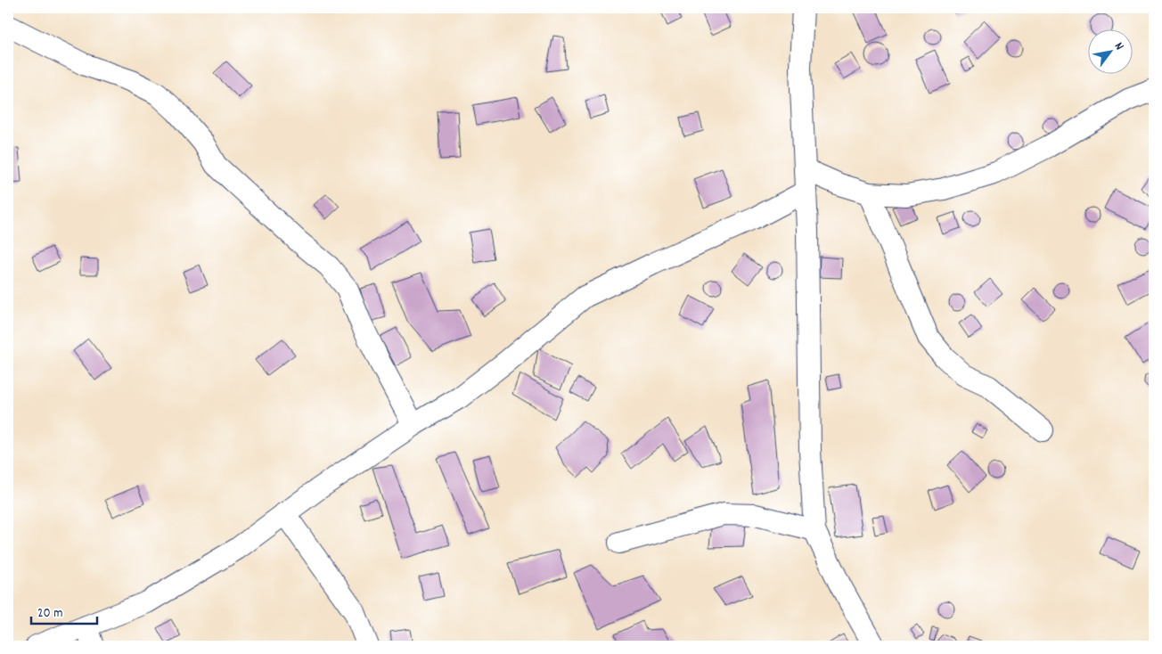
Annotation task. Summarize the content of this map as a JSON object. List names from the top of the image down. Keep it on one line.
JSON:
{"scale_bar":"20 m","north":"top right"}
